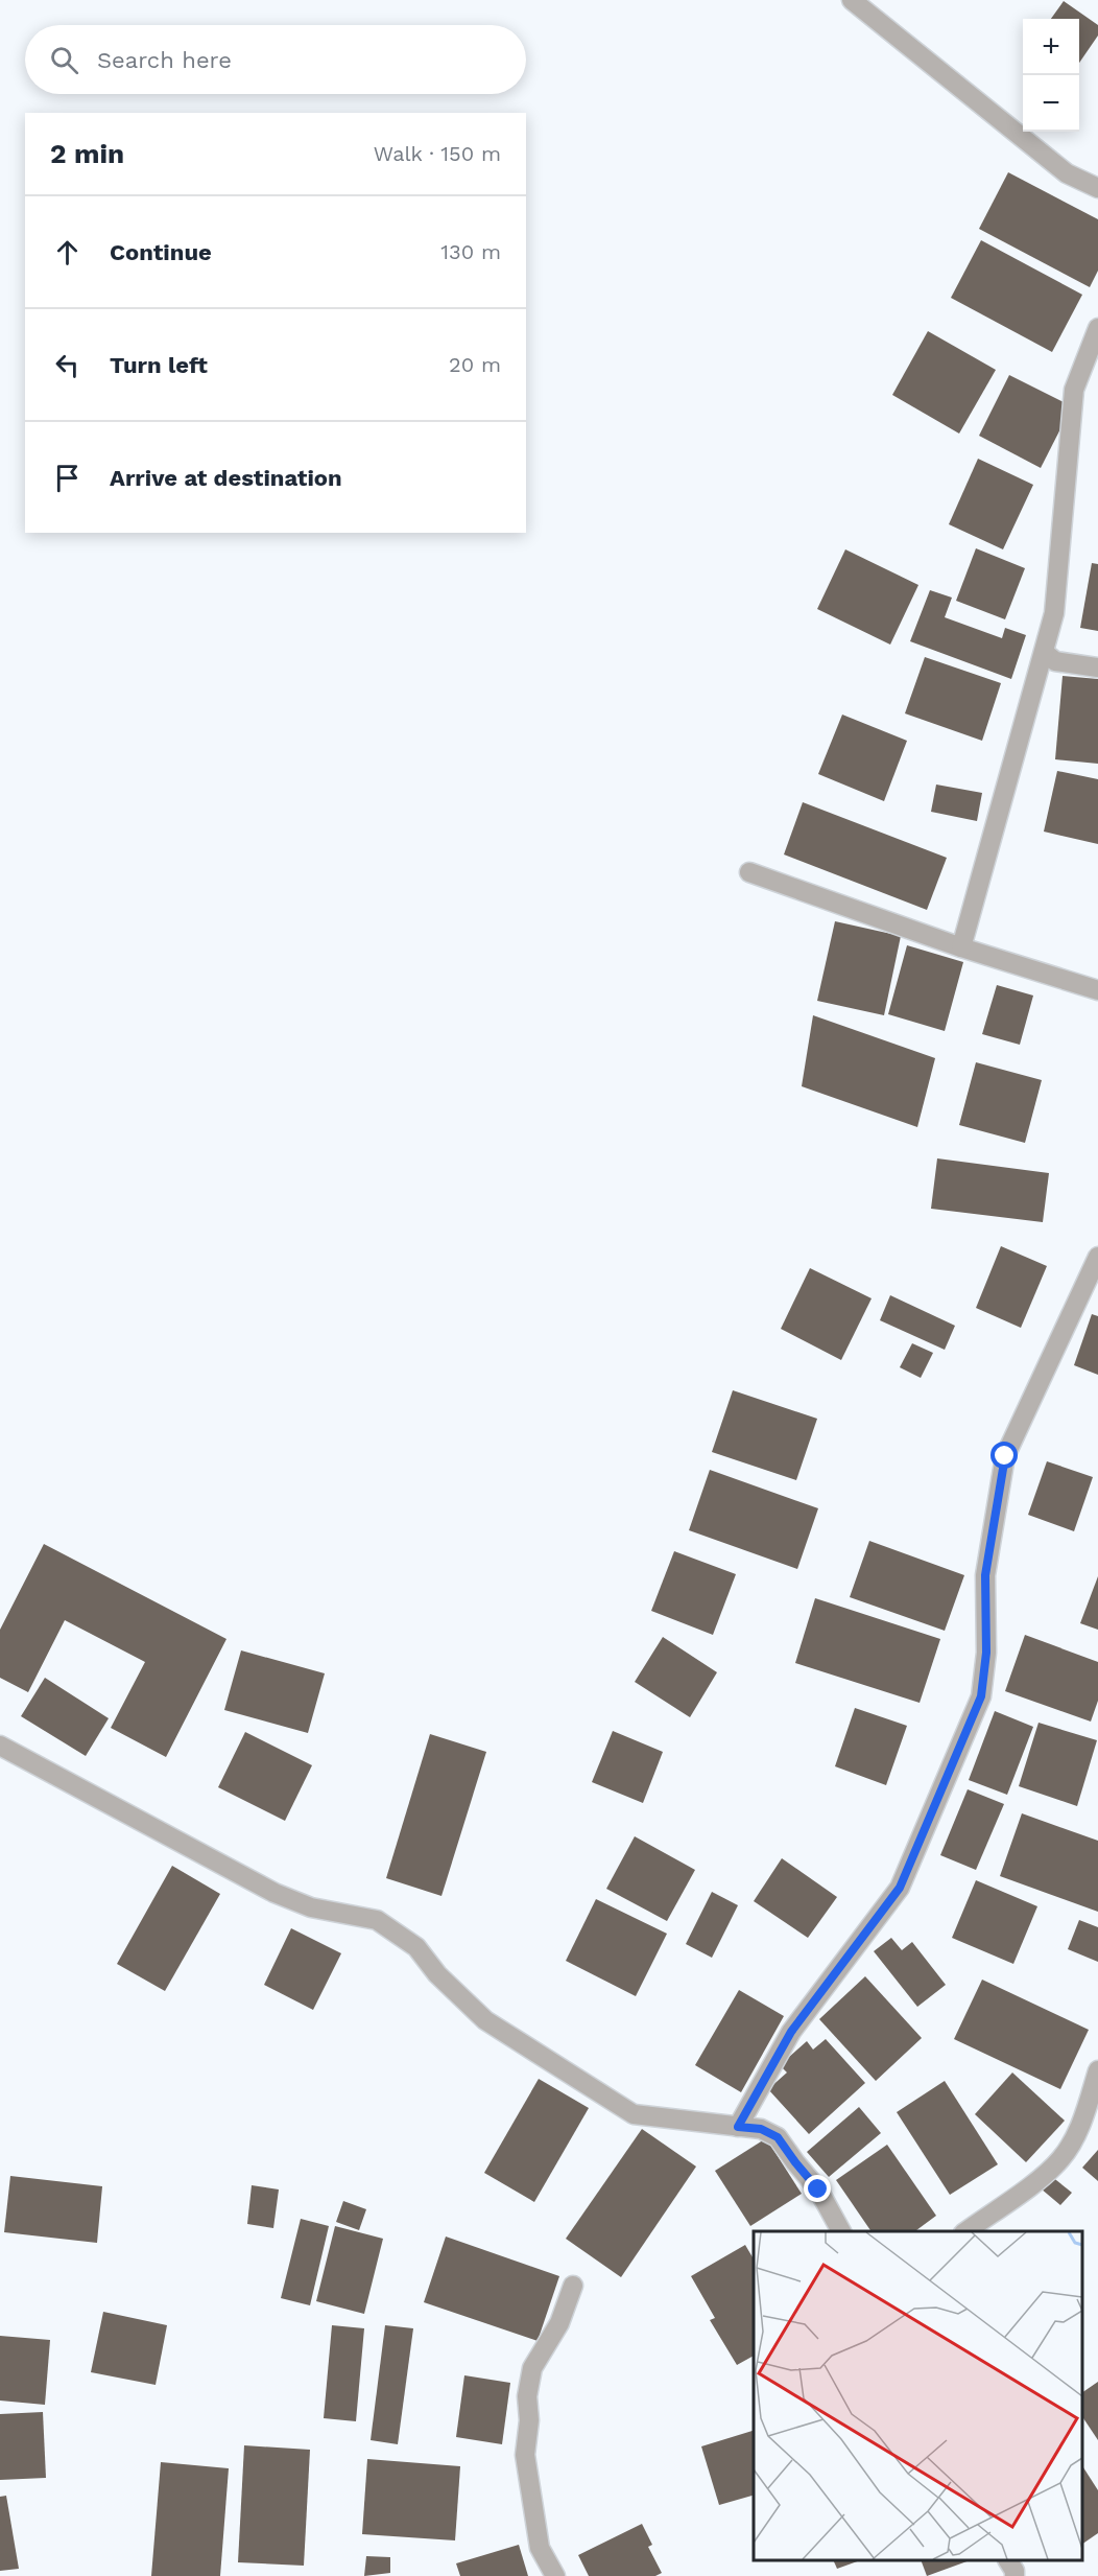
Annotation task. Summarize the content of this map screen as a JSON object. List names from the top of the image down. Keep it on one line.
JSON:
{"page":{"map_buttons":["+","−"],"search":"Search here","heading":["2 min","Walk · 150 m"],"list":[["Continue","130 m"],["Turn left","20 m"],"Arrive at destination"]}}
